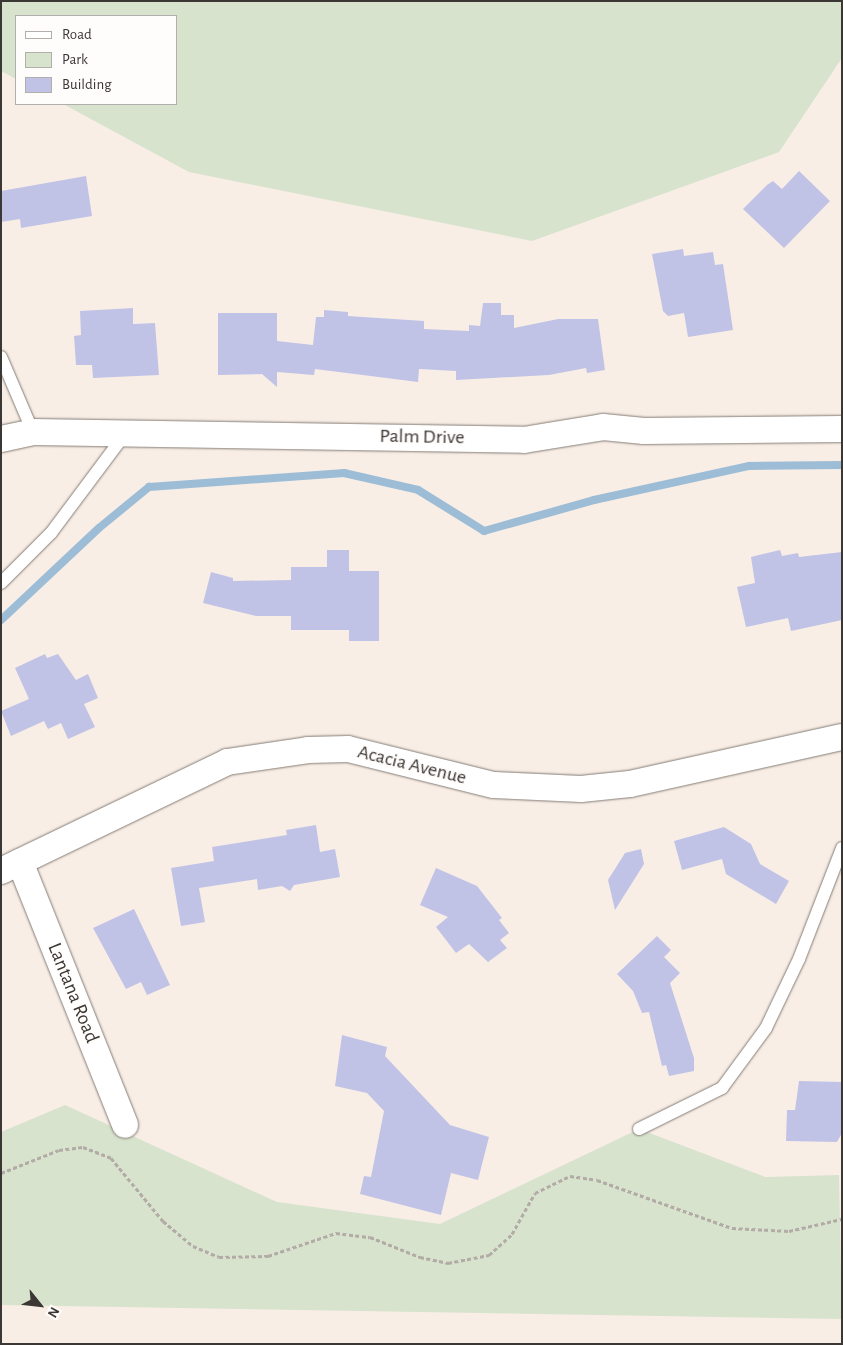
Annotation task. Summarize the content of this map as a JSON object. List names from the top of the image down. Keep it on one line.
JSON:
{"streets":{"street":["Palm Drive","Acacia Avenue","Lantana Road"]},"crossings":[["Acacia Avenue","Lantana Road"]],"legend":["Road","Park","Building"],"north":"bottom right"}
